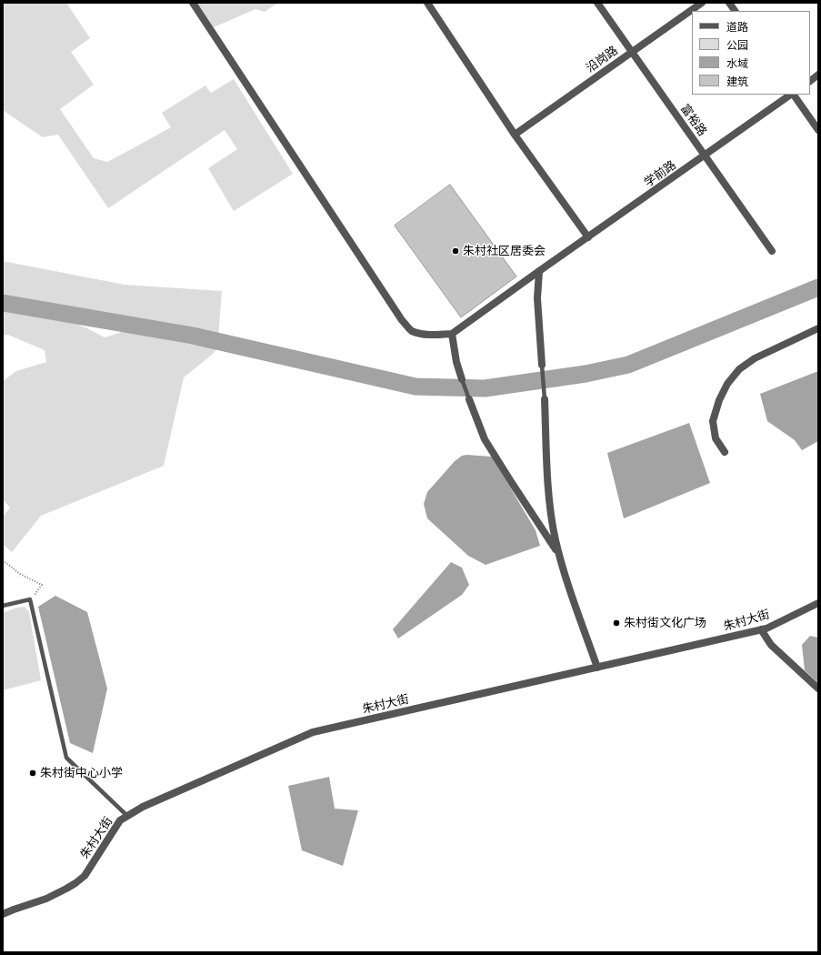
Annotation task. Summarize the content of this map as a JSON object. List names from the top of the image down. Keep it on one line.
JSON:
{"streets":{"street":["沿岗路","富裕路","学前路","朱村大街"]},"crossings":[["沿岗路","富裕路"],["富裕路","学前路"]],"places":["朱村社区居委会","朱村街文化广场","朱村街中心小学"],"legend":["道路","公园","水域","建筑"]}
